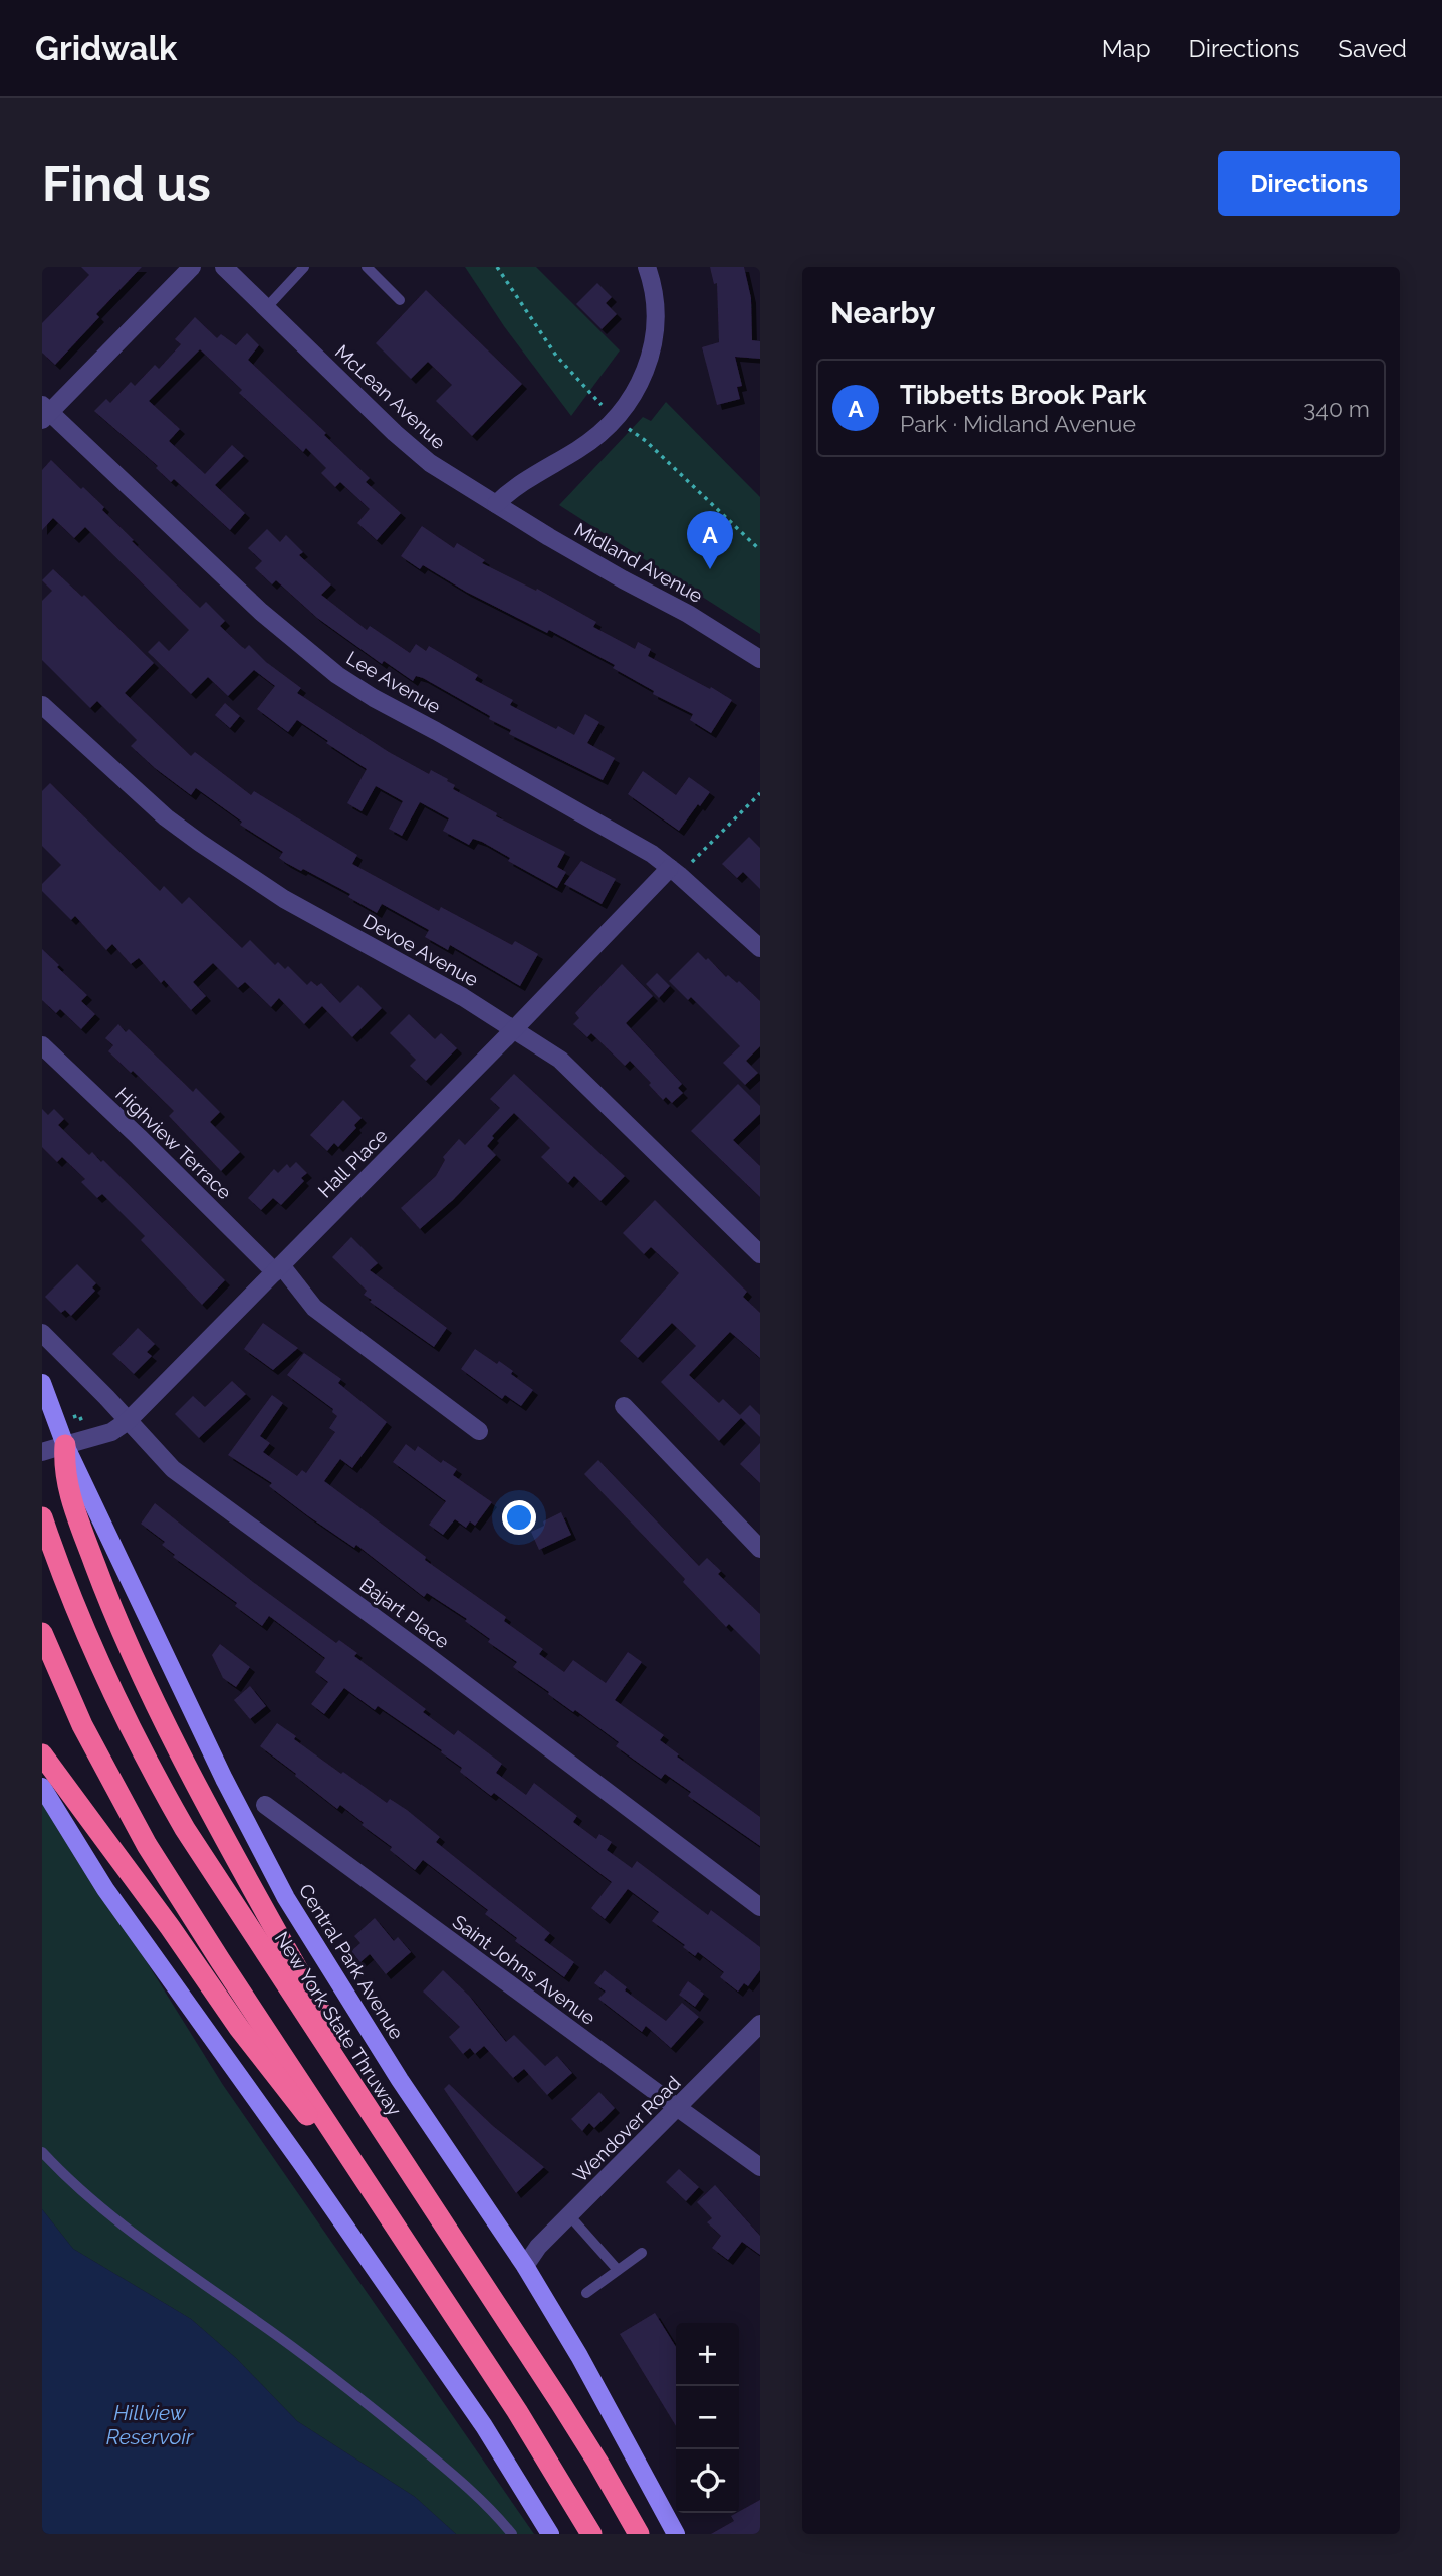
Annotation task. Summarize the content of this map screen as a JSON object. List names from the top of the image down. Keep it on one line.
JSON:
{"streets":{"highway":["New York State Thruway"],"main road":["Central Park Avenue"],"street":["McLean Avenue","Midland Avenue","Lee Avenue","Devoe Avenue","Highview Terrace","Hall Place","Bajart Place","Saint Johns Avenue","Wendover Road"]},"crossings":[["McLean Avenue","Midland Avenue"],["Lee Avenue","Hall Place"],["Devoe Avenue","Hall Place"],["Highview Terrace","Hall Place"],["Hall Place","Bajart Place"],["Hall Place","Central Park Avenue"],["Central Park Avenue","Wendover Road"],["Saint Johns Avenue","Wendover Road"]],"water":["Hillview Reservoir"],"page":{"header":"Gridwalk","nav":["Map","Directions","Saved"],"buttons":"Directions","title":"Find us","heading":"Nearby","list":[{"mark":"A","name":"Tibbetts Brook Park","note":"Park · Midland Avenue","value":"340 m"}],"pins":"A","map_buttons":["+","−"]}}
